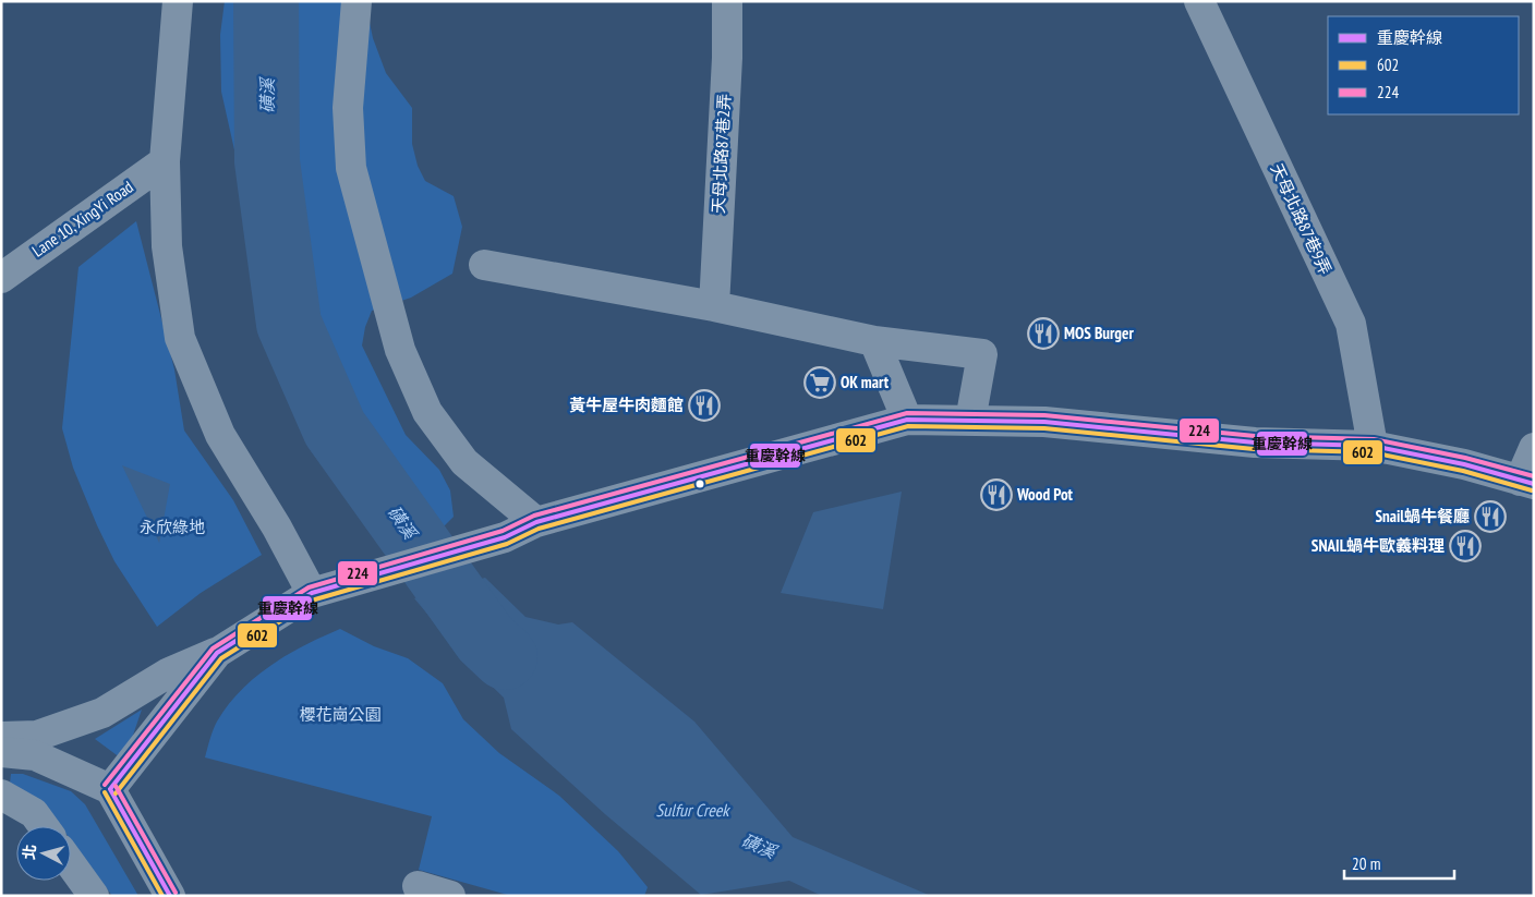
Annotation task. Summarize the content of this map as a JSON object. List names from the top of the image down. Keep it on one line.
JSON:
{"streets":{"street":["天母北路87巷2弄","Lane 10, XingYi Road","天母北路87巷9弄"]},"water":["磺溪","Sulfur Creek"],"parks":["永欣綠地","櫻花崗公園"],"places":{"restaurant":["MOS Burger","黃牛屋牛肉麵館","Wood Pot","Snail蝸牛餐廳","SNAIL蝸牛歐義料理"],"supermarket":["OK mart"]},"lines":["transit line 224","transit line 重慶幹線","transit line 602"],"legend":["重慶幹線","602","224"],"scale_bar":"20 m","north":"left"}
